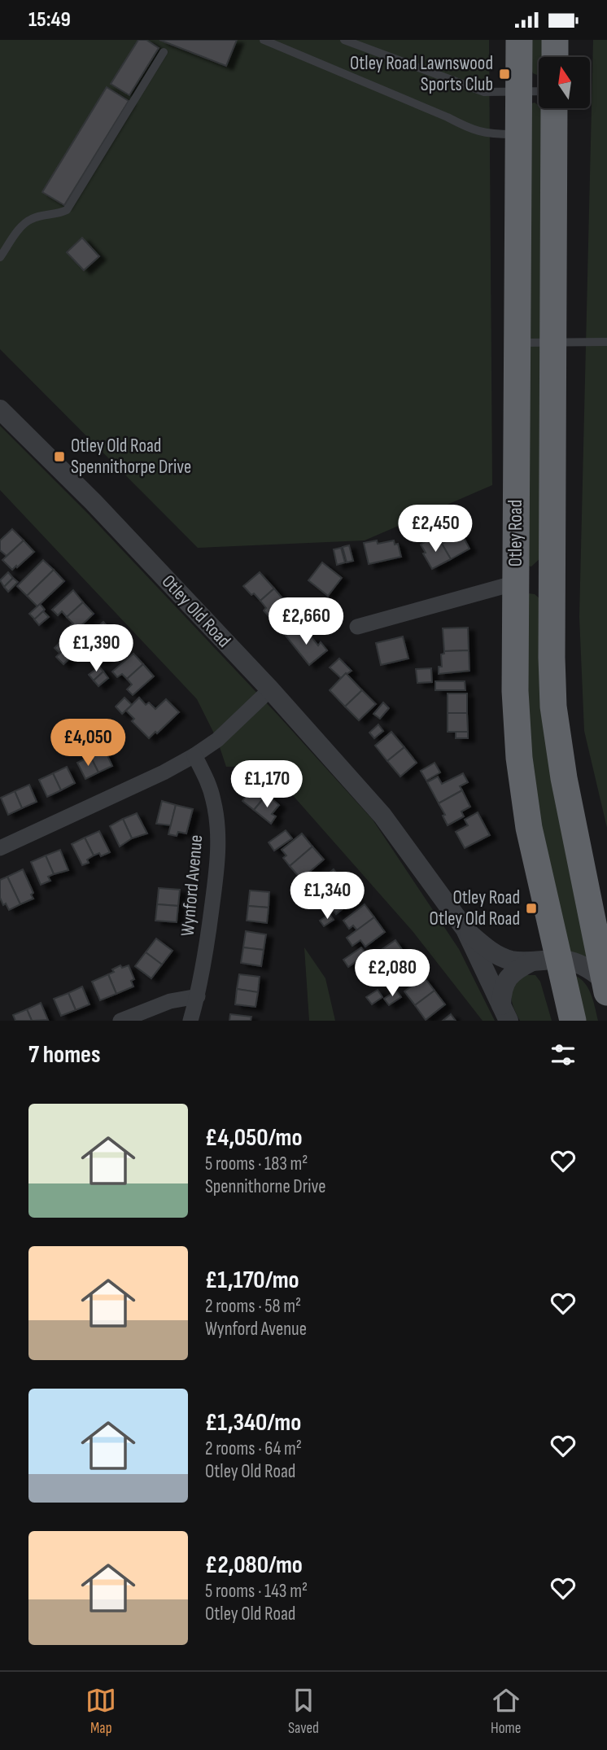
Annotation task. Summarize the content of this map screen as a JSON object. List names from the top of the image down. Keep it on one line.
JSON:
{"streets":{"highway":["Otley Road"],"street":["Otley Old Road","Wynford Avenue"]},"crossings":[["Otley Road","Otley Old Road"]],"places":{"transit":["Otley Road Lawnswood Sports Club","Otley Old Road Spennithorpe Drive","Otley Road Otley Old Road"]},"north":"top","page":{"status":"15:49","price":["£2,450","£2,660","£1,390","£4,050","£1,170","£1,340","£2,080"],"heading":"7 homes","list":[{"name":"£4,050/mo","note":"5 rooms · 183 m² · Spennithorne Drive"},{"name":"£1,170/mo","note":"2 rooms · 58 m² · Wynford Avenue"},{"name":"£1,340/mo","note":"2 rooms · 64 m² · Otley Old Road"},{"name":"£2,080/mo","note":"5 rooms · 143 m² · Otley Old Road"}],"tabs":["Map","Saved","Home"]}}
